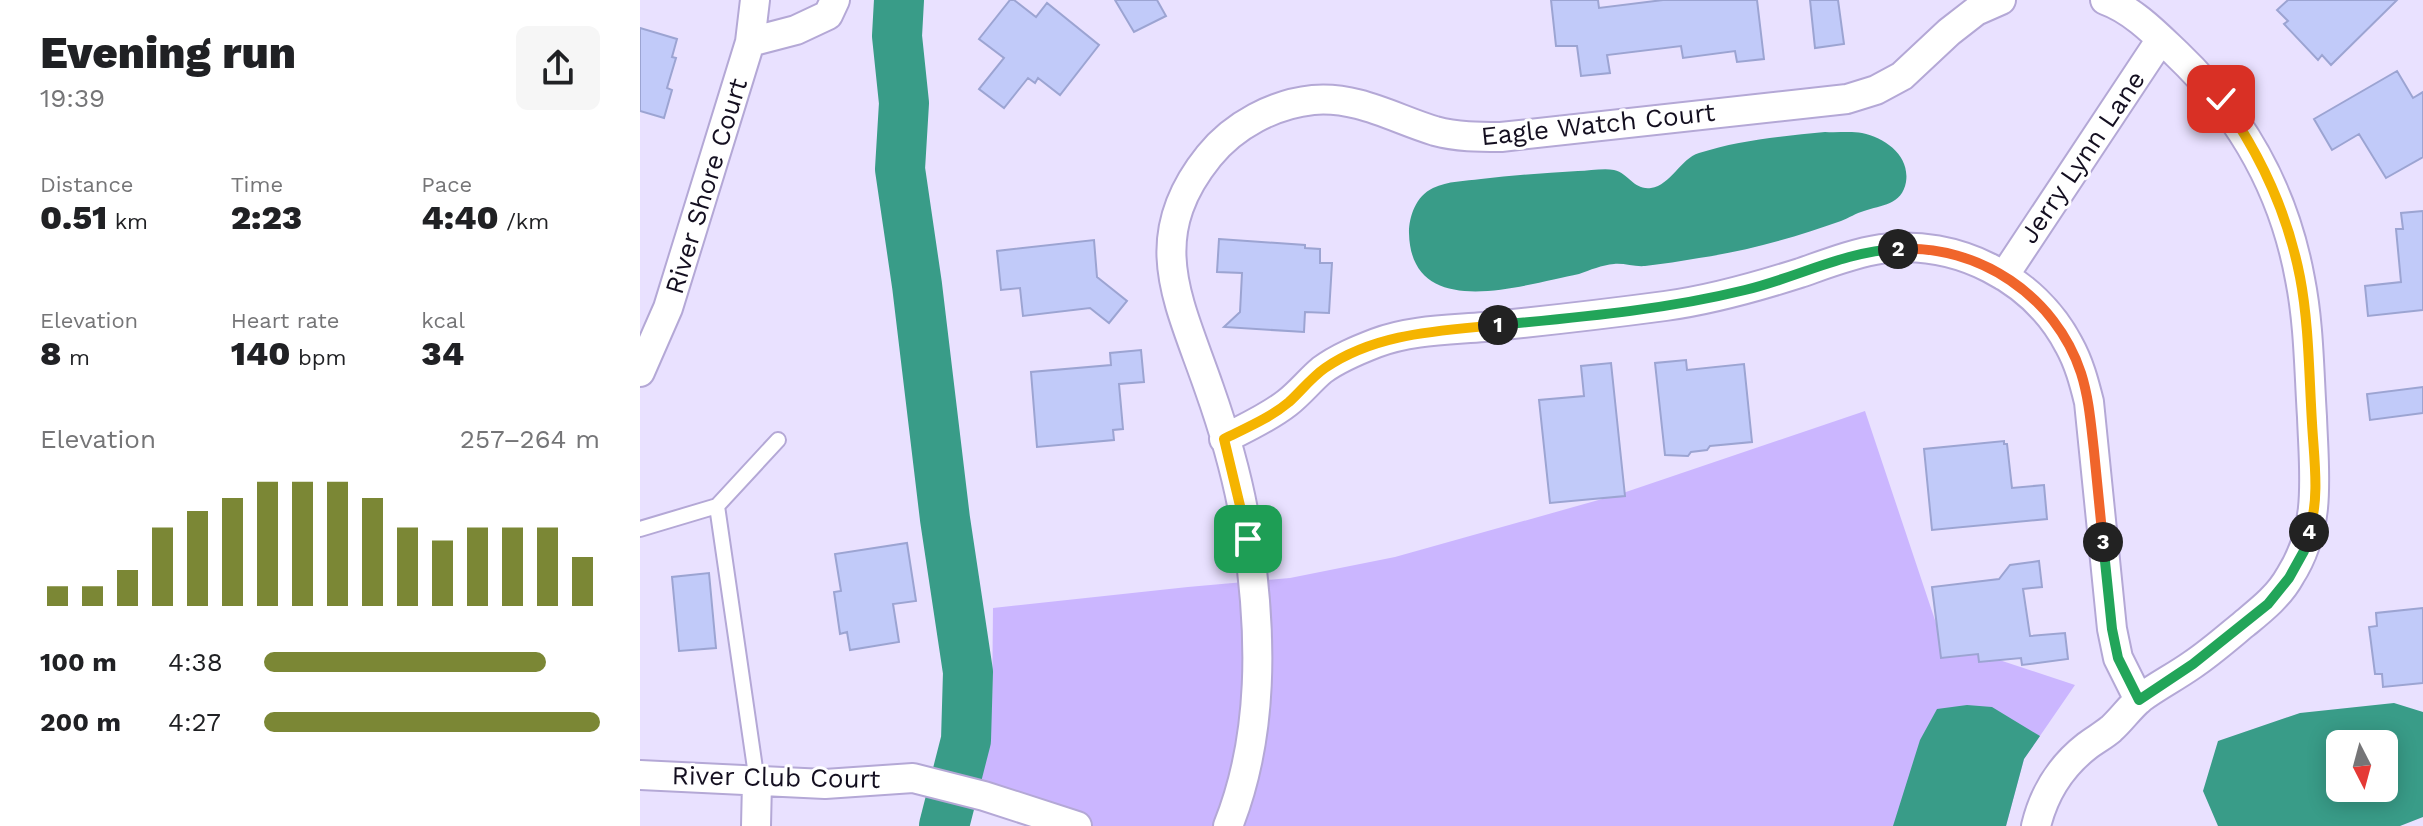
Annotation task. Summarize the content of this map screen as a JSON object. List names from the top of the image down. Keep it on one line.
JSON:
{"streets":{"street":["Eagle Watch Court","Jerry Lynn Lane","River Shore Court","River Club Court"]},"north":"bottom","page":{"heading":["Evening run","19:39"],"stats":[["Distance","0.51 km"],["Time","2:23"],["Pace","4:40 /km"],["Elevation","8 m"],["Heart rate","140 bpm"],["kcal","34"]],"pins":["2","1","4","3"],"chart":["Elevation","257–264 m"],"list":[{"name":"100 m","note":"4:38"},{"name":"200 m","note":"4:27"}]}}
